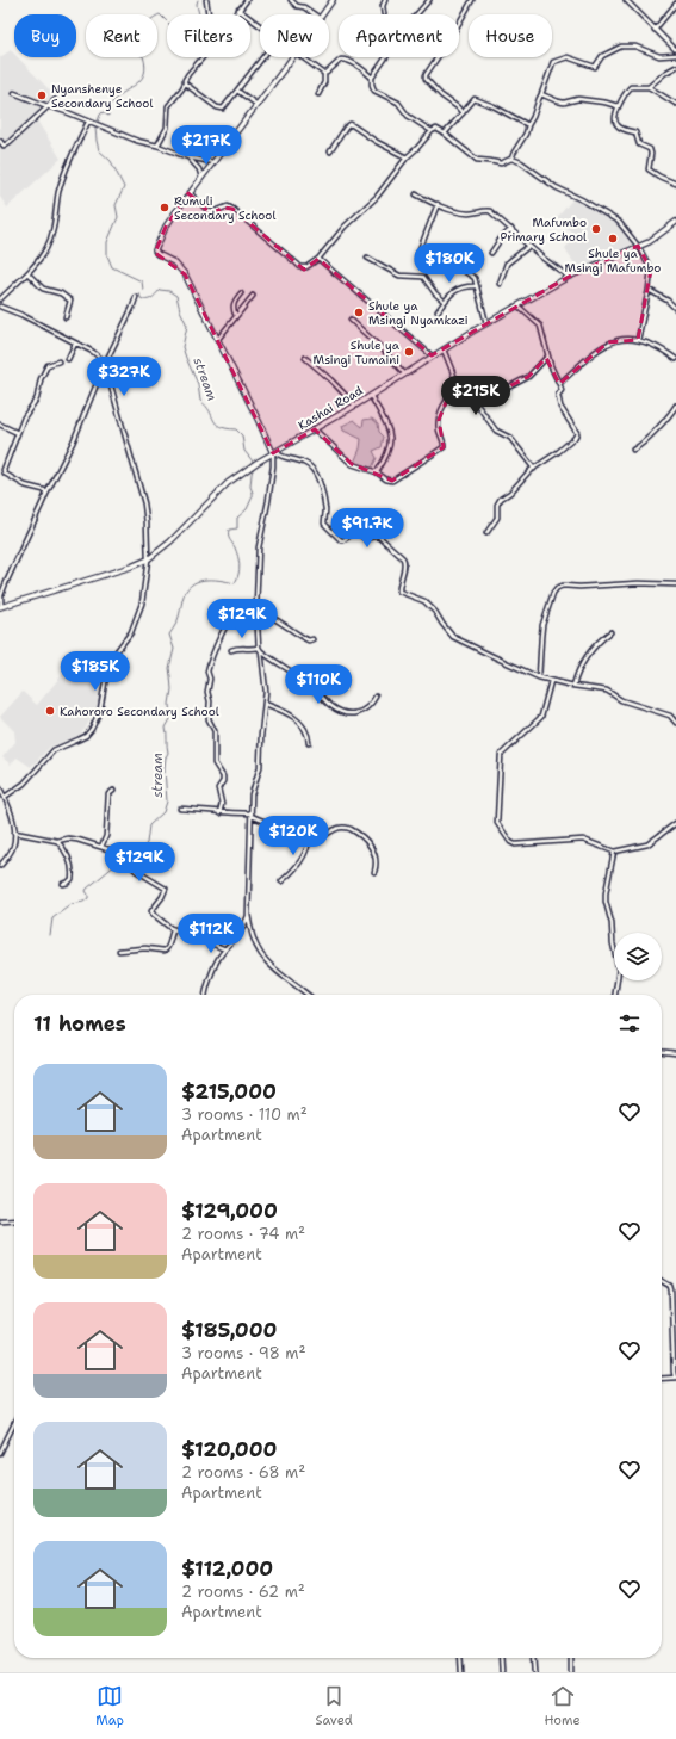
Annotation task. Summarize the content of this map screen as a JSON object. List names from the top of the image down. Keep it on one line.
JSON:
{"streets":{"street":["Kashai Road"]},"water":["stream"],"places":["Nyanshenye Secondary School","Rumuli Secondary School","Mafumbo Primary School","Shule ya Msingi Mafumbo","Shule ya Msingi Nyamkazi","Shule ya Msingi Tumaini","Kahororo Secondary School"],"page":{"chip":["Buy","Rent","Filters","New","Apartment","House"],"price":["$217K","$180K","$327K","$215K","$91.7K","$129K","$185K","$110K","$120K","$129K","$112K"],"heading":"11 homes","list":[{"name":"$215,000","note":"3 rooms · 110 m² · Apartment"},{"name":"$129,000","note":"2 rooms · 74 m² · Apartment"},{"name":"$185,000","note":"3 rooms · 98 m² · Apartment"},{"name":"$120,000","note":"2 rooms · 68 m² · Apartment"},{"name":"$112,000","note":"2 rooms · 62 m² · Apartment"}],"tabs":["Map","Saved","Home"]}}
